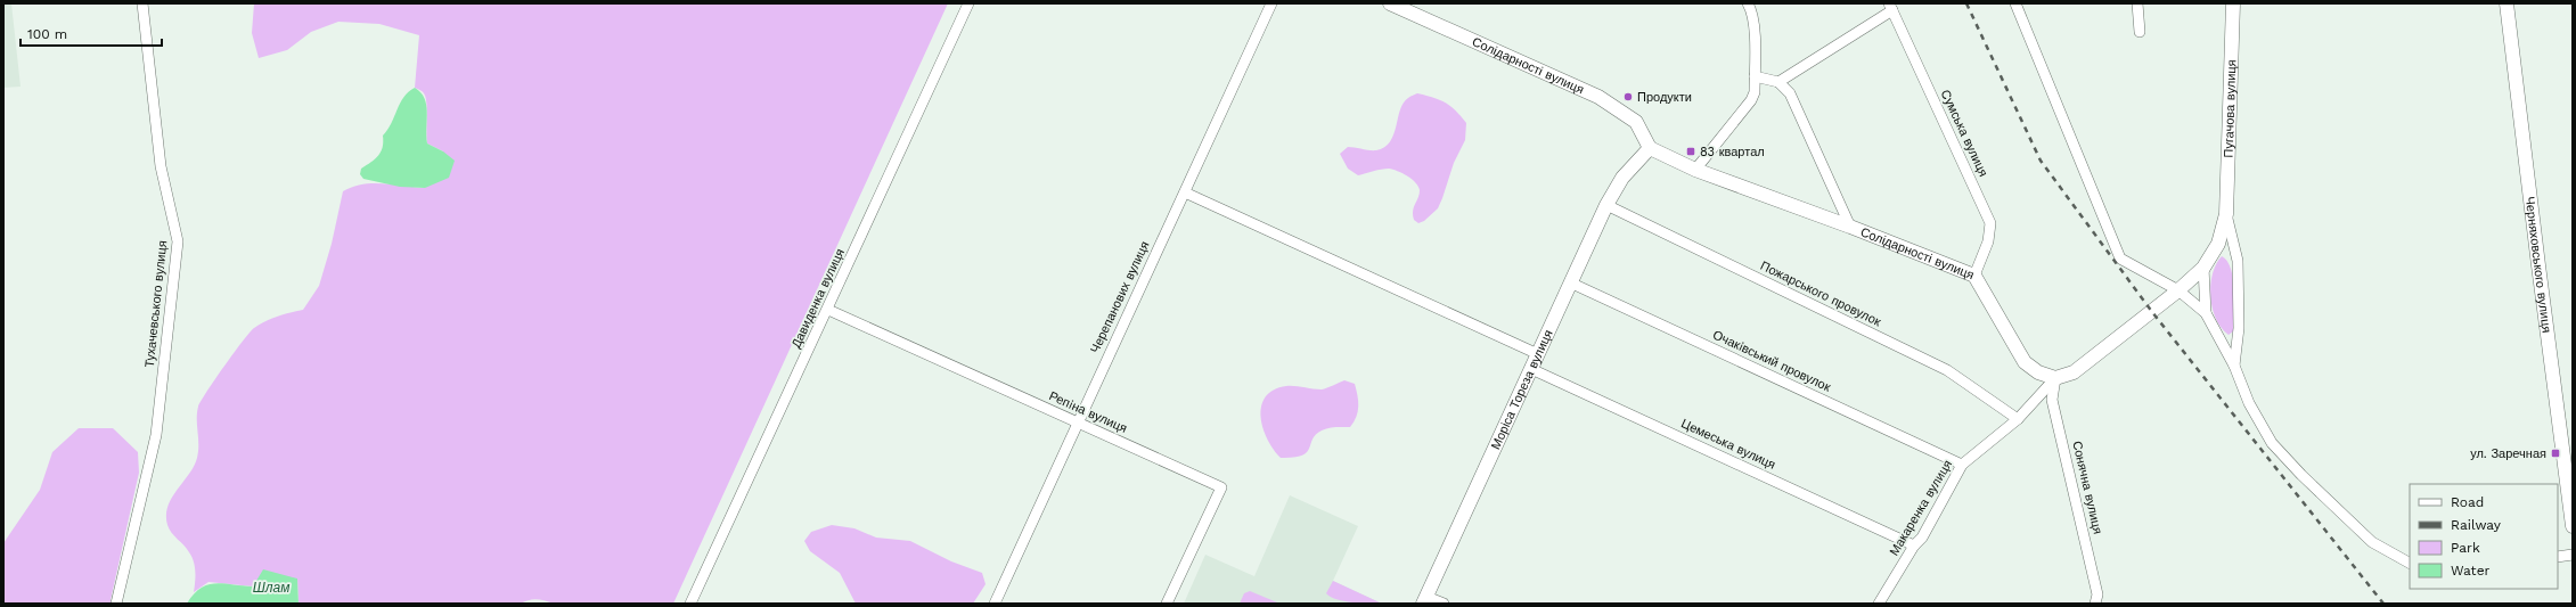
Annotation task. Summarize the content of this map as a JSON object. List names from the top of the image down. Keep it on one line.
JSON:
{"streets":{"street":["Солідарності вулиця","Пугачова вулиця","Сумська вулиця","Черняховського вулиця","Пожарського провулок","Черепанових вулиця","Давиденка вулиця","Тухачевського вулиця","Очакiвський провулок","Моріса Тореза вулиця","Репiна вулиця","Цемеська вулиця","Сонячна вулиця","Макаренка вулиця"]},"crossings":[["Солідарності вулиця","Пугачова вулиця"],["Солідарності вулиця","Сумська вулиця"],["Солідарності вулиця","Моріса Тореза вулиця"],["Солідарності вулиця","Сонячна вулиця"],["Солідарності вулиця","Макаренка вулиця"],["Пугачова вулиця","Сонячна вулиця"],["Пугачова вулиця","Макаренка вулиця"],["Пожарського провулок","Моріса Тореза вулиця"],["Пожарського провулок","Макаренка вулиця"],["Черепанових вулиця","Репiна вулиця"],["Давиденка вулиця","Репiна вулиця"],["Очакiвський провулок","Моріса Тореза вулиця"],["Очакiвський провулок","Макаренка вулиця"],["Моріса Тореза вулиця","Цемеська вулиця"],["Цемеська вулиця","Макаренка вулиця"],["Сонячна вулиця","Макаренка вулиця"]],"water":["Шлам"],"places":{"other":["Продукти"],"transit":["83 квартал","ул. Заречная"]},"legend":["Road","Railway","Park","Water"],"scale_bar":"100 m"}
